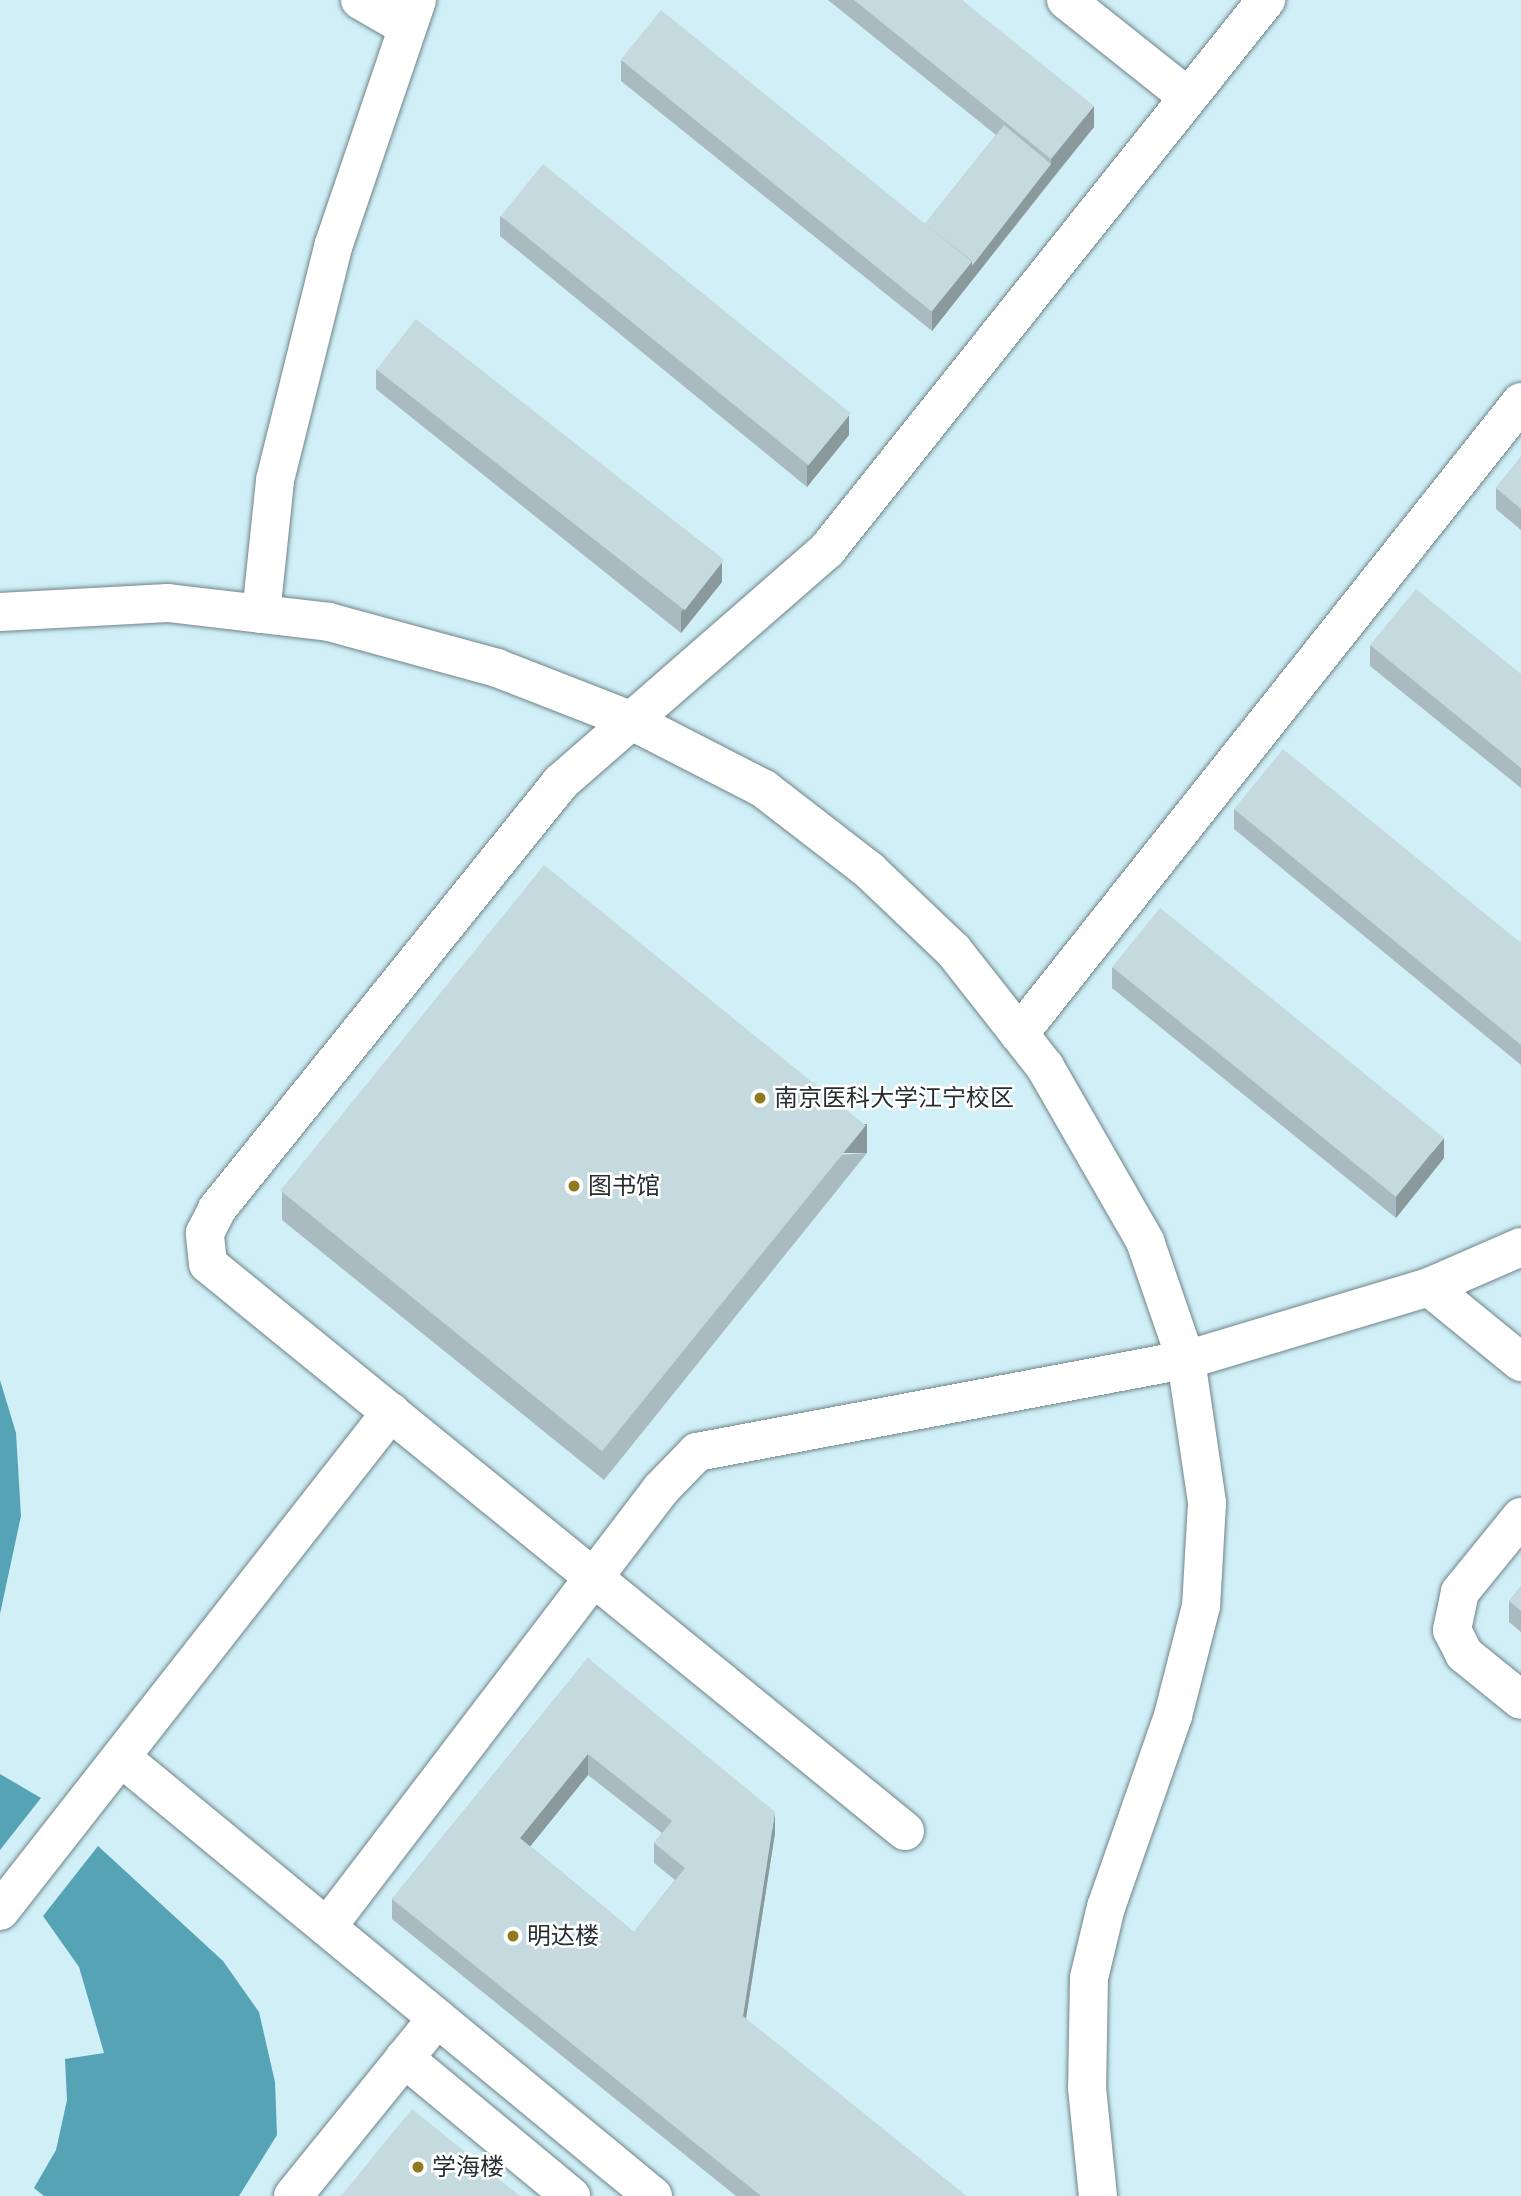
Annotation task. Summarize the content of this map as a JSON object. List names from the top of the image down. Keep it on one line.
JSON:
{"places":["南京医科大学江宁校区","图书馆","明达楼","学海楼"]}
